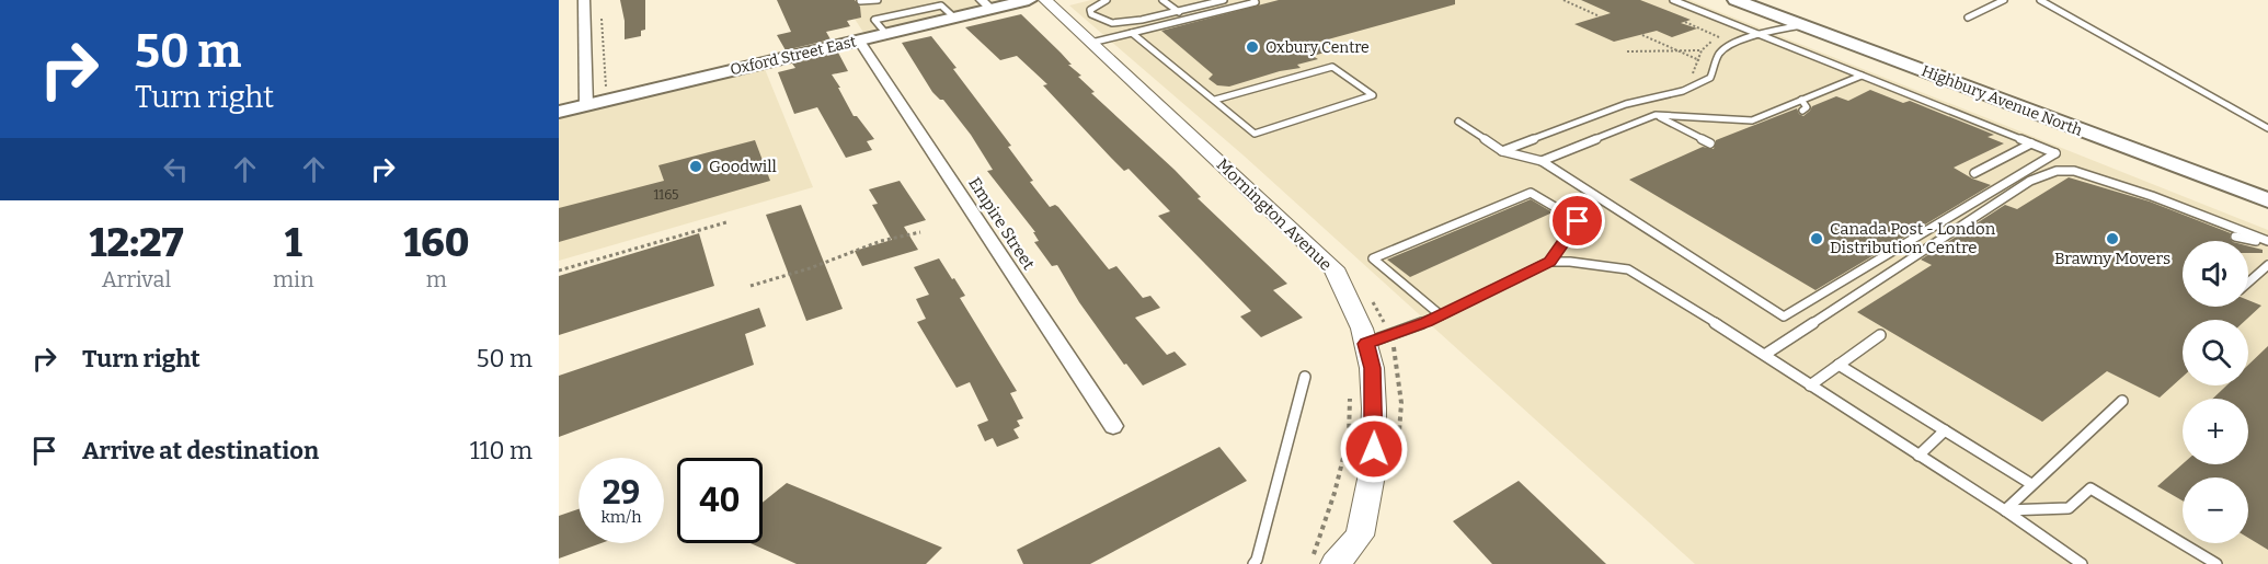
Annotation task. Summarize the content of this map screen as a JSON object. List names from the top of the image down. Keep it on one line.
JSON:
{"streets":{"main road":["Oxford Street East","Highbury Avenue North"],"street":["Mornington Avenue","Empire Street"]},"crossings":[["Oxford Street East","Empire Street"]],"places":["Oxbury Centre","Goodwill","Canada Post - London Distribution Centre","Brawny Movers"],"house_numbers":["1165"],"page":{"turn":["50 m","Turn right"],"eta":["12:27","Arrival","1","min","160","m"],"map_buttons":["+","−"],"list":[{"name":"Turn right","value":"50 m"},{"name":"Arrive at destination","value":"110 m"}],"speed":"29 km/h","limit":"40"}}
